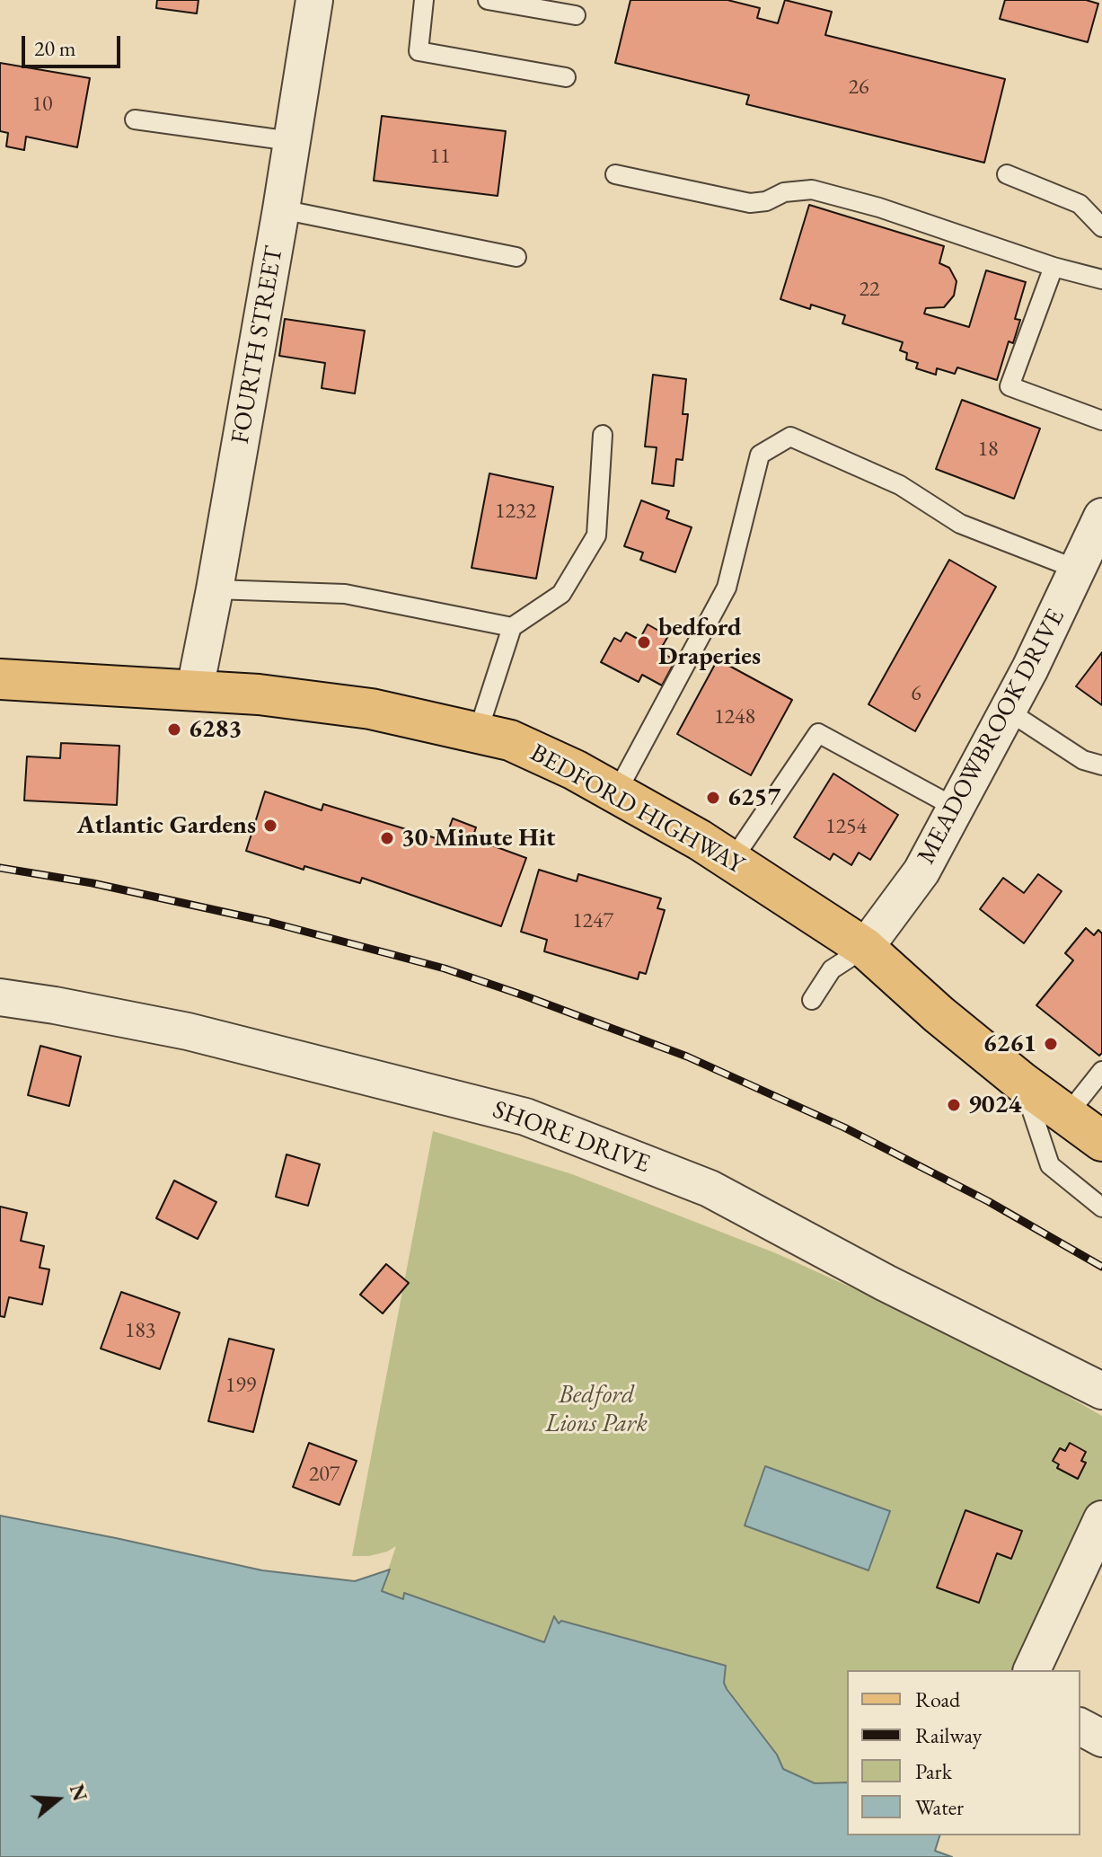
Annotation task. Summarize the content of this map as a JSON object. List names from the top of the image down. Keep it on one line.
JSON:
{"streets":{"main road":["BEDFORD HIGHWAY"],"street":["FOURTH STREET","MEADOWBROOK DRIVE","SHORE DRIVE"]},"crossings":[["FOURTH STREET","BEDFORD HIGHWAY"],["MEADOWBROOK DRIVE","BEDFORD HIGHWAY"]],"parks":["Bedford Lions Park"],"places":["bedford Draperies","6283","6257","Atlantic Gardens","30 Minute Hit","6261","9024"],"house_numbers":["26","10","11","22","18","1232","6","1248","1254","1247","183","199","207"],"legend":["Road","Railway","Park","Water"],"scale_bar":"20 m","north":"right"}
